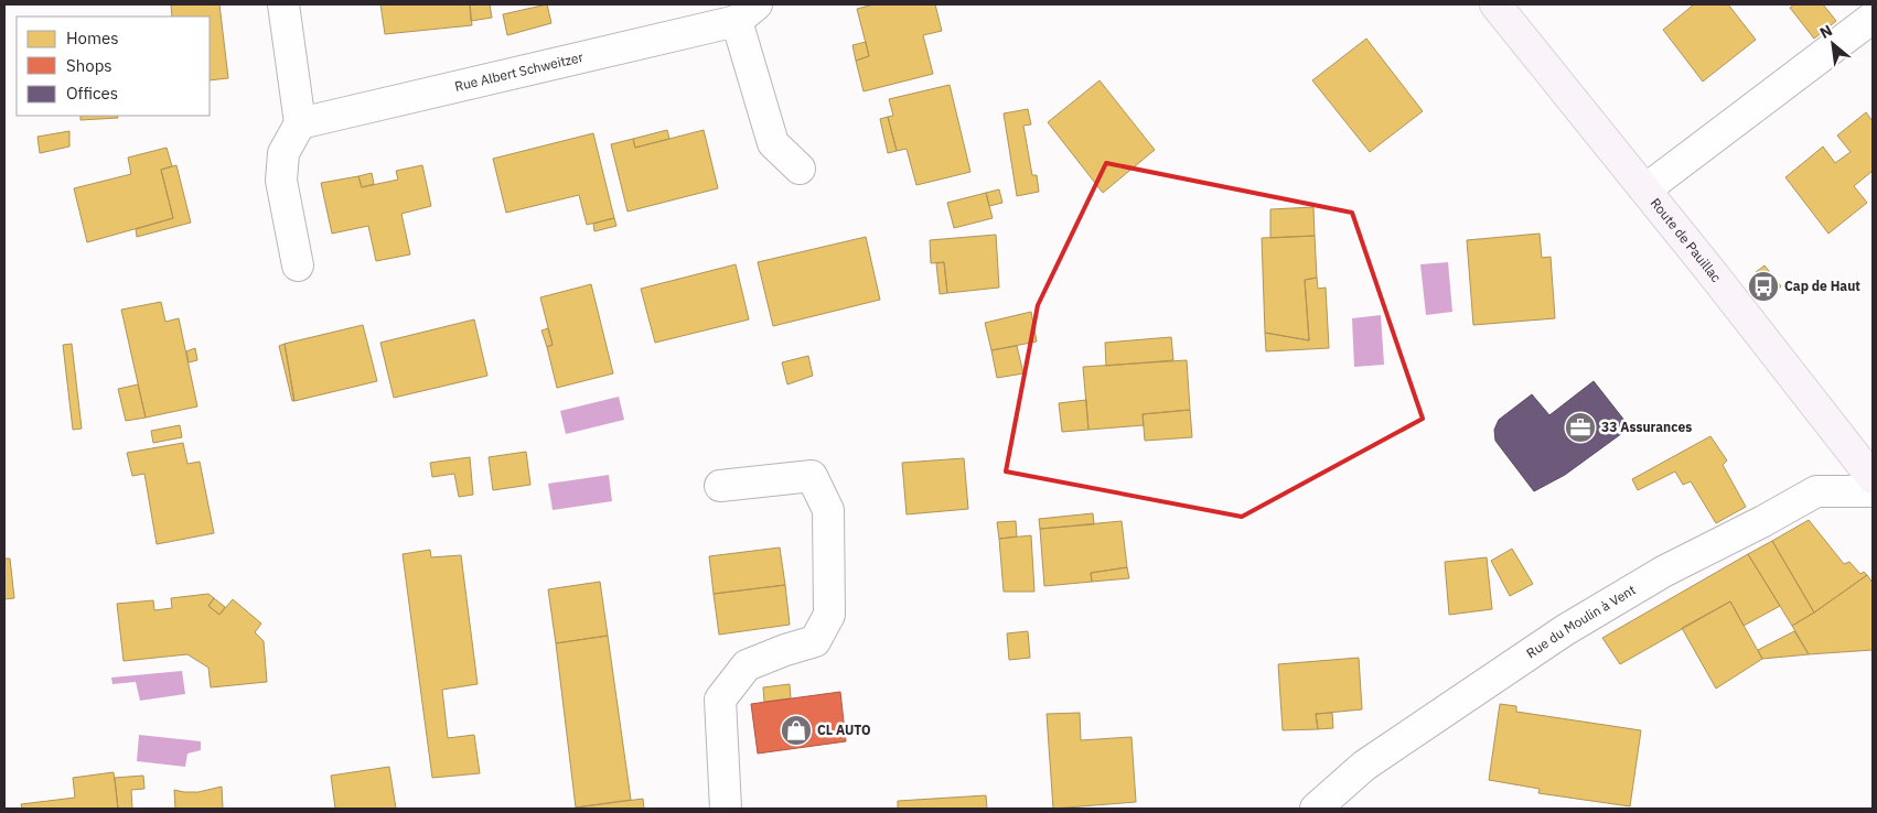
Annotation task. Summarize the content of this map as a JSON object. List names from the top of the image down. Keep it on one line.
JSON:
{"streets":{"main road":["Route de Pauillac"],"street":["Rue Albert Schweitzer","Rue du Moulin à Vent"]},"places":{"bus stop":["Cap de Haut"],"office":["33 Assurances"],"shop":["CL AUTO"]},"legend":["Homes","Shops","Offices"],"north":"top left"}
